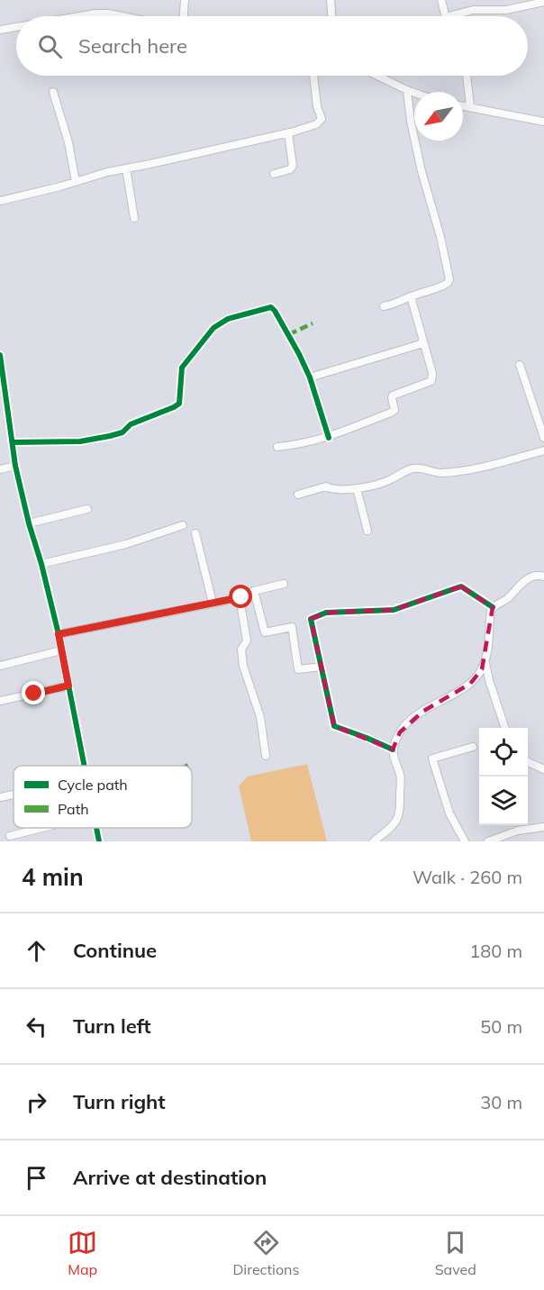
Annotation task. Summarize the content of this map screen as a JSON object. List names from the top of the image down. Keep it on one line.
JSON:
{"legend":["Cycle path","Path"],"north":"bottom left","page":{"search":"Search here","heading":["4 min","Walk · 260 m"],"list":[["Continue","180 m"],["Turn left","50 m"],["Turn right","30 m"],"Arrive at destination"],"nav":["Map","Directions","Saved"]}}
